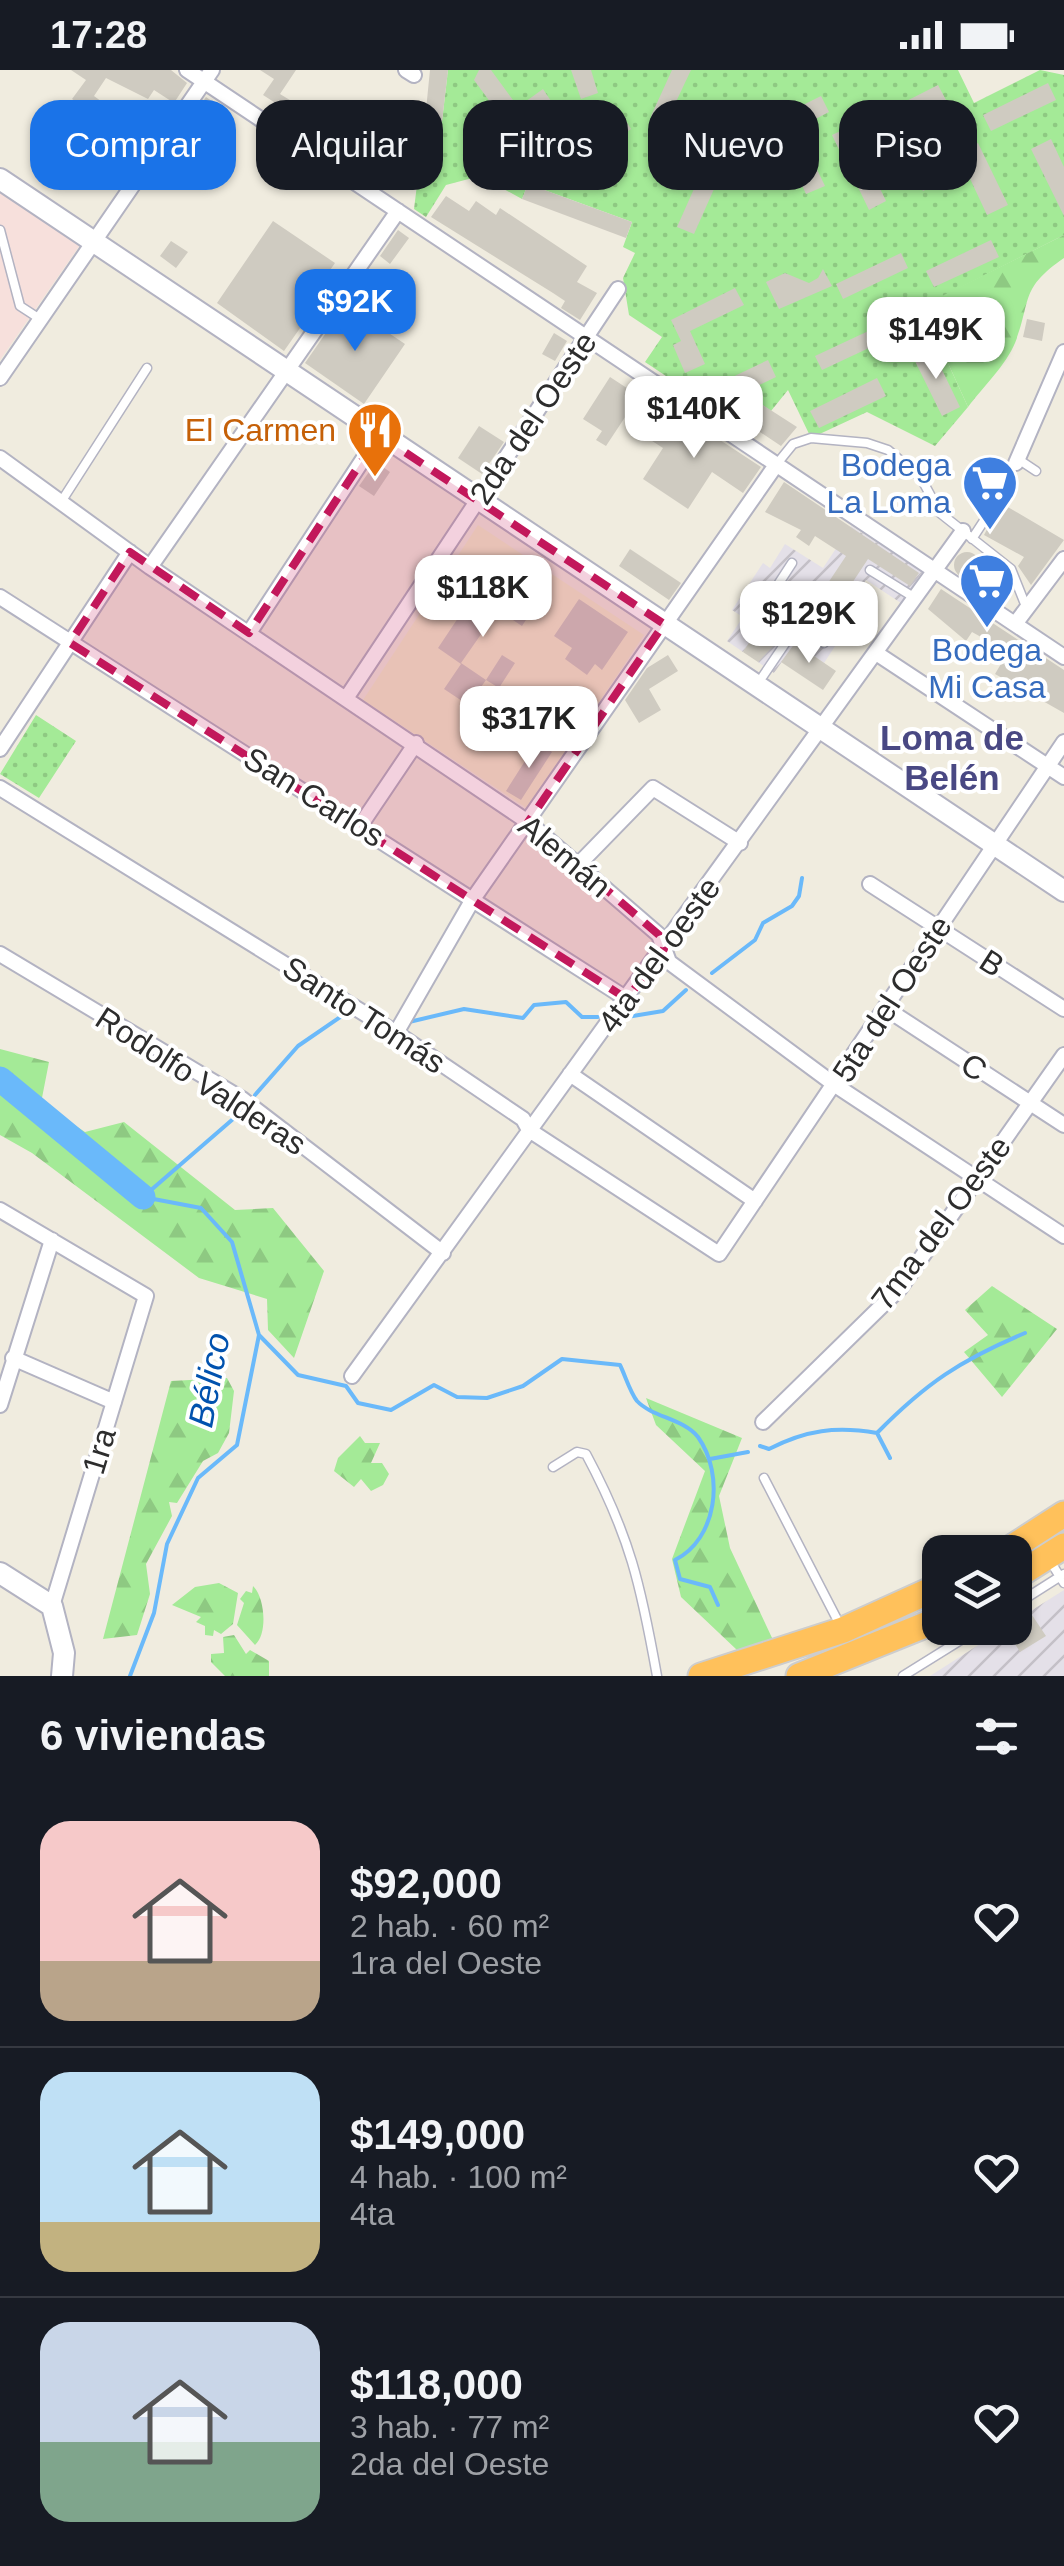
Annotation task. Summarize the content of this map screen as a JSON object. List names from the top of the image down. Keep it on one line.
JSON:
{"streets":{"street":["2da del Oeste","San Carlos","Alemán","4ta del oeste","B","5ta del Oeste","Santo Tomás","C","Rodolfo Valderas","7ma del Oeste","1ra"]},"crossings":[["2da del Oeste","Alemán"],["San Carlos","4ta del oeste"],["Alemán","4ta del oeste"],["Alemán","5ta del Oeste"],["Alemán","7ma del Oeste"],["4ta del oeste","Santo Tomás"],["4ta del oeste","Rodolfo Valderas"],["B","5ta del Oeste"],["5ta del Oeste","Santo Tomás"],["5ta del Oeste","C"],["C","7ma del Oeste"]],"districts":["Loma de Belén"],"water":["Bélico"],"places":{"restaurant":["El Carmen"],"supermarket":["Bodega La Loma","Bodega Mi Casa"]},"page":{"status":"17:28","chip":["Comprar","Alquilar","Filtros","Nuevo","Piso"],"price":["$92K","$149K","$140K","$118K","$129K","$317K"],"heading":"6 viviendas","list":[{"name":"$92,000","note":"2 hab. · 60 m² · 1ra del Oeste"},{"name":"$149,000","note":"4 hab. · 100 m² · 4ta"},{"name":"$118,000","note":"3 hab. · 77 m² · 2da del Oeste"}]}}
